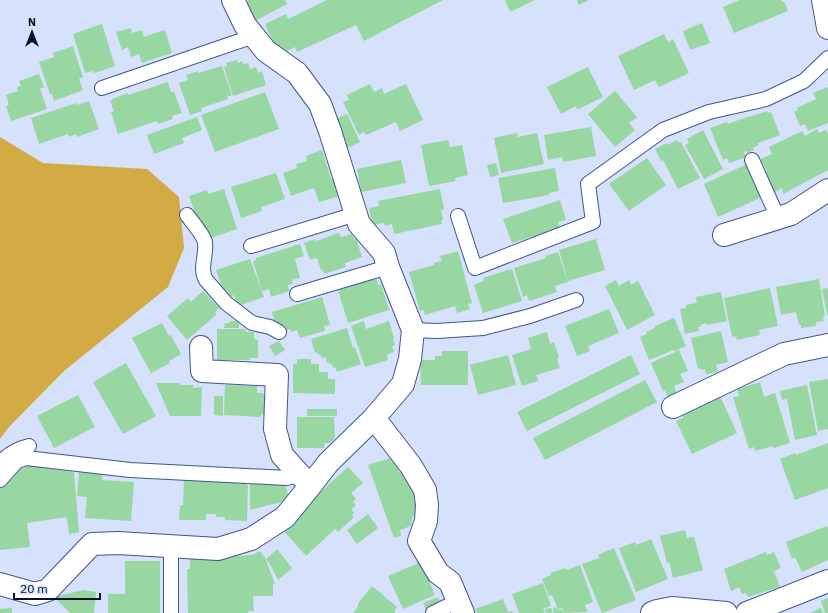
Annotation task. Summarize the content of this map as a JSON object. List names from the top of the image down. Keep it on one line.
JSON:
{"scale_bar":"20 m","north":"top"}
